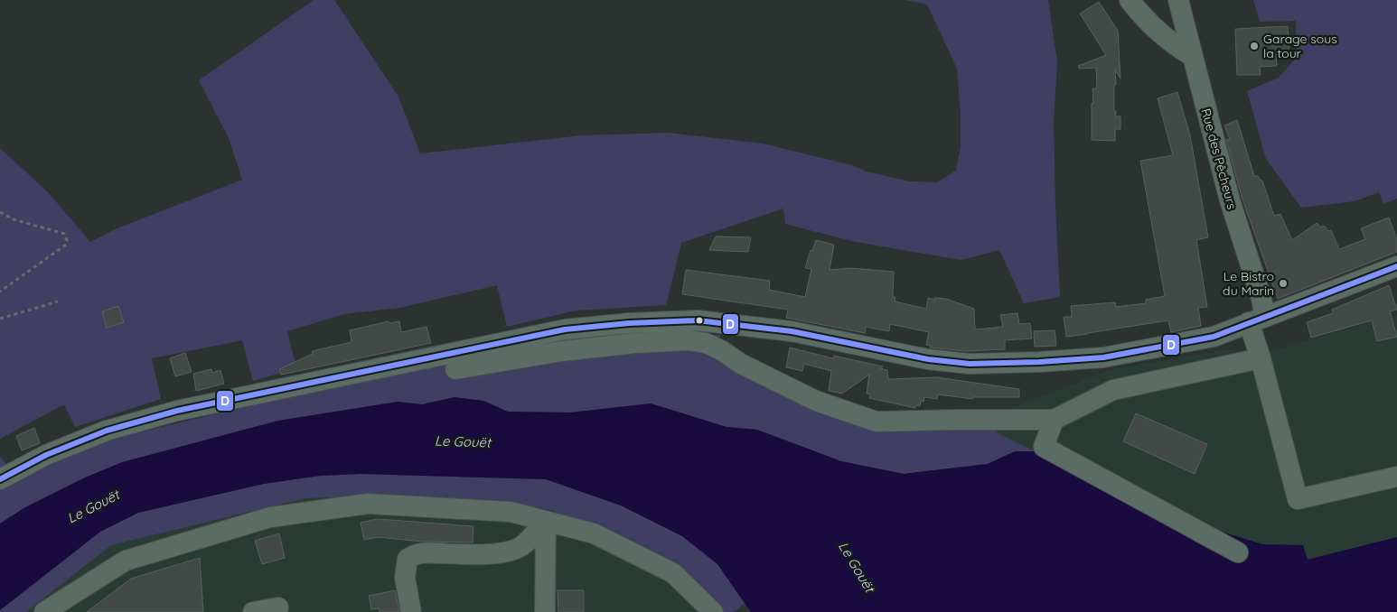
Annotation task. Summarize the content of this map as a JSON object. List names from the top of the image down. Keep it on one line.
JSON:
{"streets":{"street":["Rue des Pêcheurs"]},"water":["Le Gouët"],"places":["Garage sous la tour","Le Bistro du Marin"],"lines":["transit line D"]}
